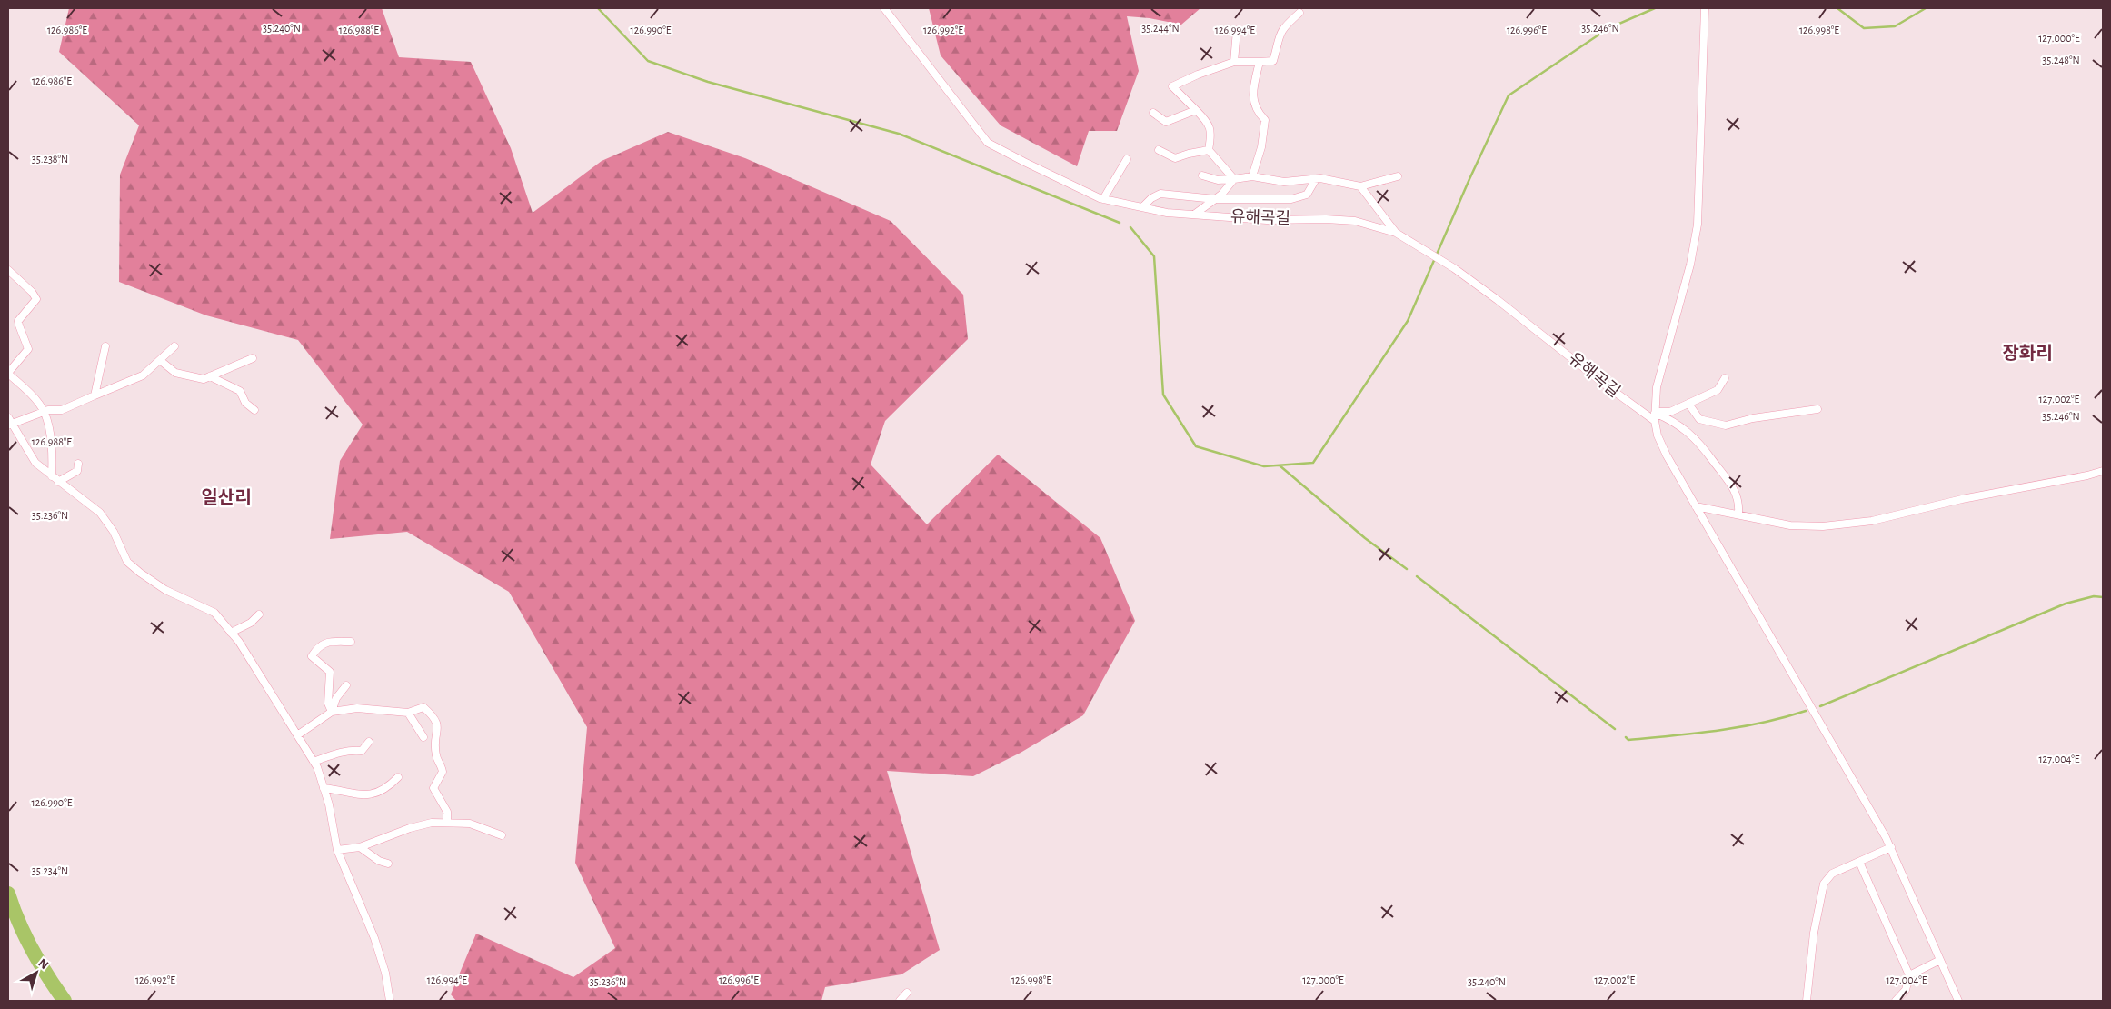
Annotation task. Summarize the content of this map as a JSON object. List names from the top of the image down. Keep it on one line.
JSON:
{"streets":{"street":["유해곡길"]},"districts":["장화리","일산리"],"north":"top right","coordinates":["35.246°N","35.240°N","35.244°N","126.986°E","126.988°E","126.992°E","126.994°E","126.996°E","126.998°E","126.990°E","127.000°E","35.248°N","35.238°N","127.002°E","35.236°N","127.004°E","35.234°N"]}
